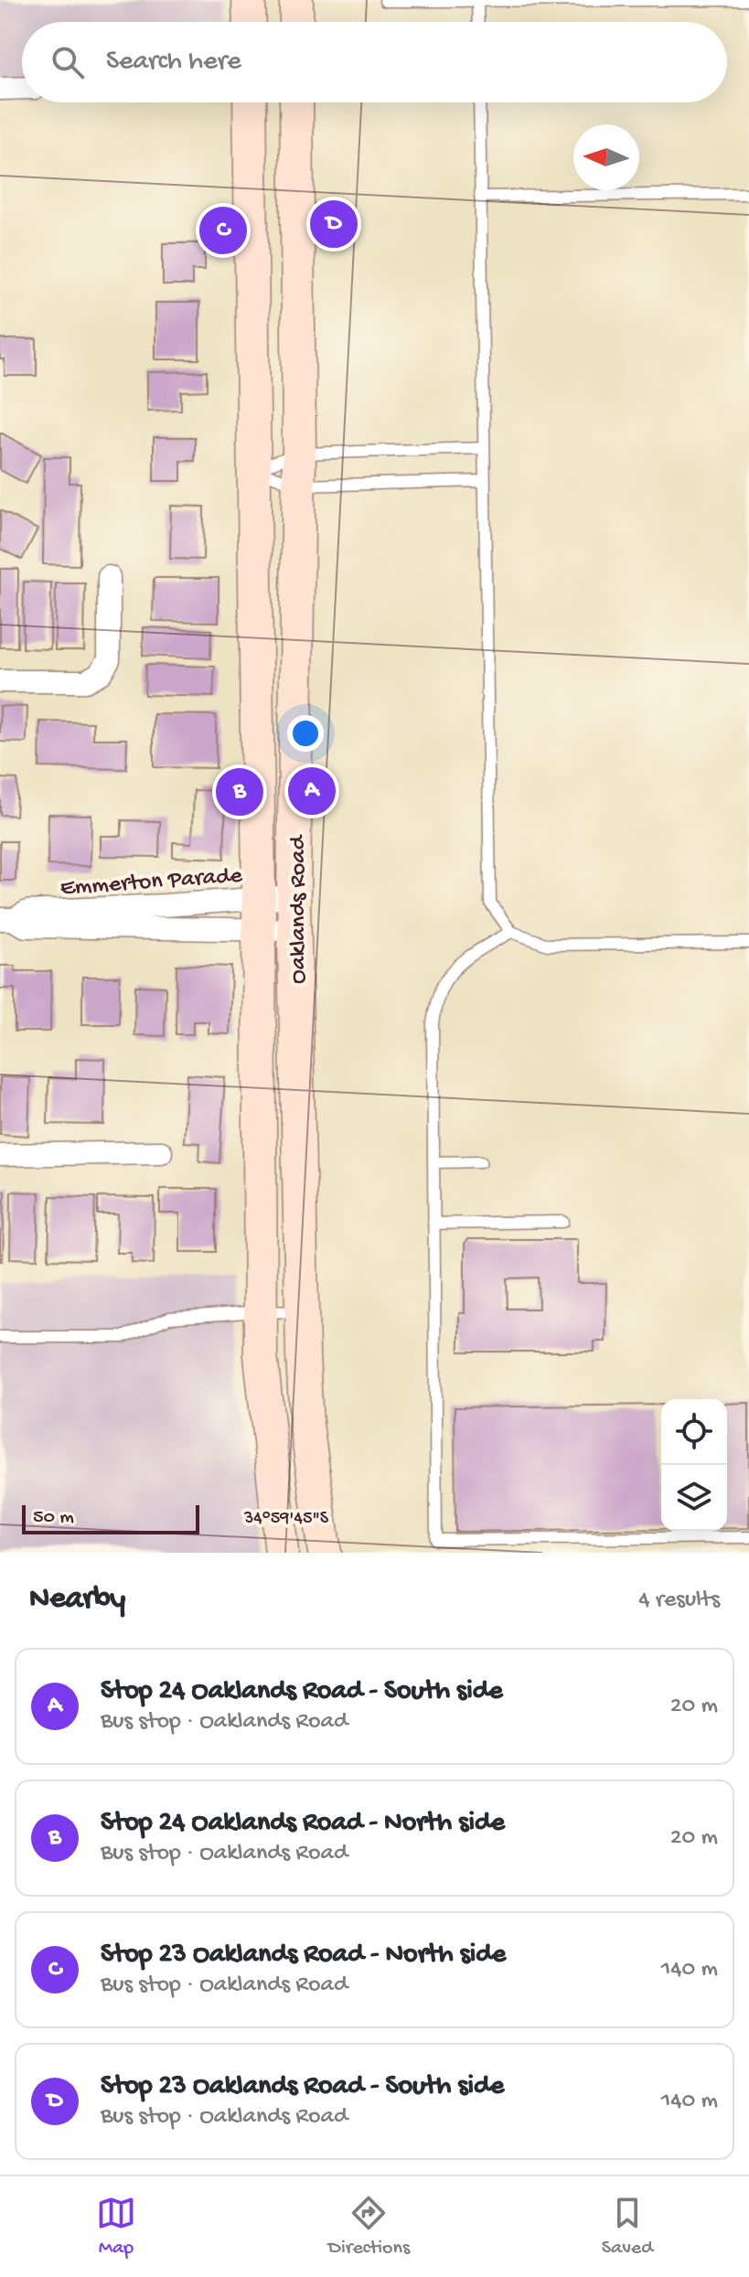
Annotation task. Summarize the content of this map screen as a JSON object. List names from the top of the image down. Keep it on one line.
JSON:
{"streets":{"main road":["Oaklands Road"],"street":["Emmerton Parade"]},"crossings":[["Emmerton Parade","Oaklands Road"]],"scale_bar":"50 m","north":"left","page":{"search":"Search here","pins":["D","C","A","B"],"scale":"50 m","heading":["Nearby","4 results"],"list":[{"mark":"A","name":"Stop 24 Oaklands Road - South side","note":"Bus stop · Oaklands Road","value":"20 m"},{"mark":"B","name":"Stop 24 Oaklands Road - North side","note":"Bus stop · Oaklands Road","value":"20 m"},{"mark":"C","name":"Stop 23 Oaklands Road - North side","note":"Bus stop · Oaklands Road","value":"140 m"},{"mark":"D","name":"Stop 23 Oaklands Road - South side","note":"Bus stop · Oaklands Road","value":"140 m"}],"nav":["Map","Directions","Saved"]},"coordinates":["34°59'45\"S"]}
